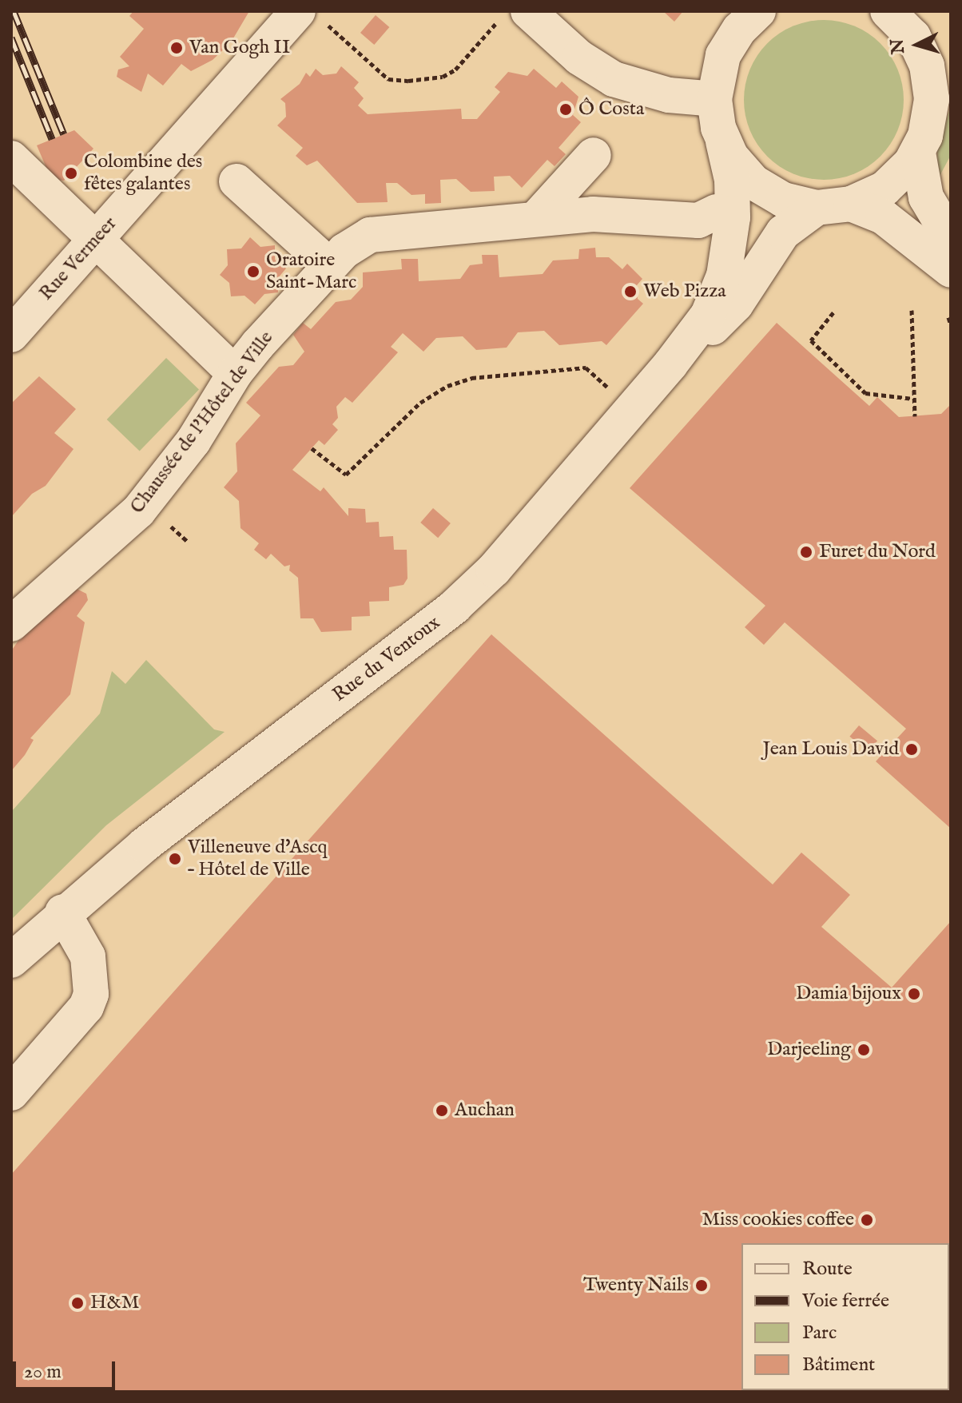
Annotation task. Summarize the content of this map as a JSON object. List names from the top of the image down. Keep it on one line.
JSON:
{"streets":{"street":["Rue Vermeer","Chaussée de l'Hôtel de Ville","Rue du Ventoux"]},"places":["Van Gogh II","Ô Costa","Colombine des fêtes galantes","Oratoire Saint-Marc","Web Pizza","Furet du Nord","Jean Louis David","Villeneuve d'Ascq – Hôtel de Ville","Damia bijoux","Darjeeling","Auchan","Miss cookies coffee","Twenty Nails","H&M"],"legend":["Route","Voie ferrée","Parc","Bâtiment"],"scale_bar":"20 m","north":"left"}
